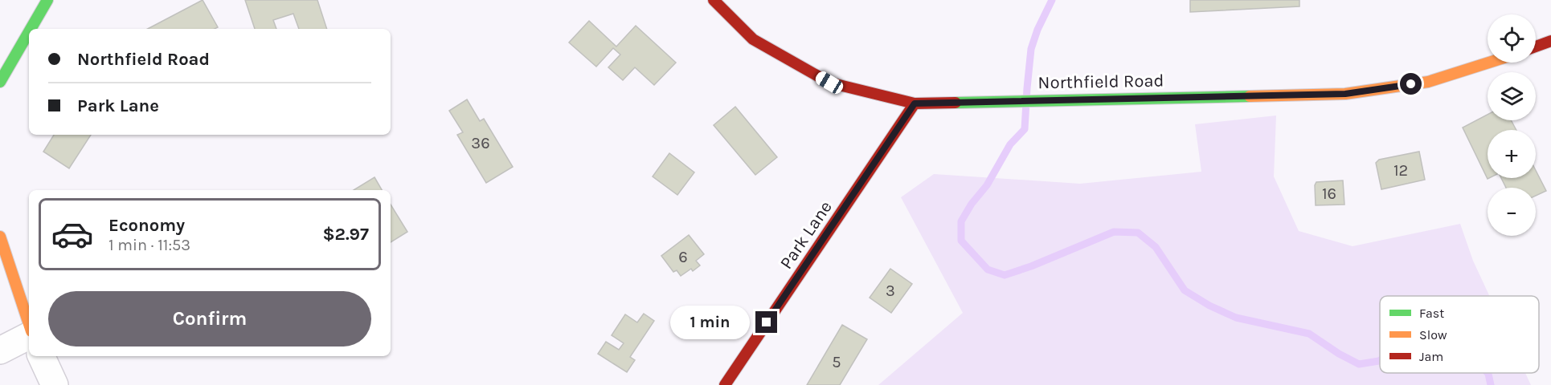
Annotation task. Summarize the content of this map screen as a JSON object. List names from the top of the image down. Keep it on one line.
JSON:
{"streets":{"street":["Northfield Road","Park Lane"]},"crossings":[["Northfield Road","Park Lane"]],"house_numbers":["36","12","16","6","3","5"],"legend":["Fast","Slow","Jam"],"page":{"map_buttons":["+","−"],"banner":["Northfield Road","Park Lane"],"list":[{"name":"Economy","note":"1 min · 11:53","value":"$2.97"}],"buttons":"Confirm","bubble":"1 min"}}
